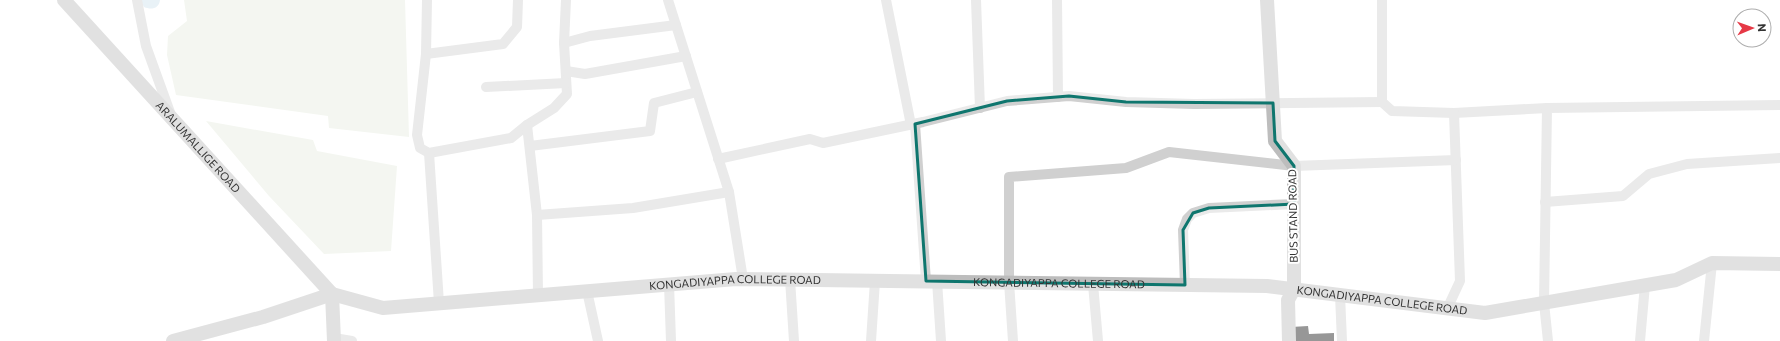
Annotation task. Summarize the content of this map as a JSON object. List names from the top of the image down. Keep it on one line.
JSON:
{"streets":{"street":["ARALUMALLIGE ROAD","BUS STAND ROAD","KONGADIYAPPA COLLEGE ROAD"]},"crossings":[["ARALUMALLIGE ROAD","KONGADIYAPPA COLLEGE ROAD"],["BUS STAND ROAD","KONGADIYAPPA COLLEGE ROAD"]],"north":"right"}
